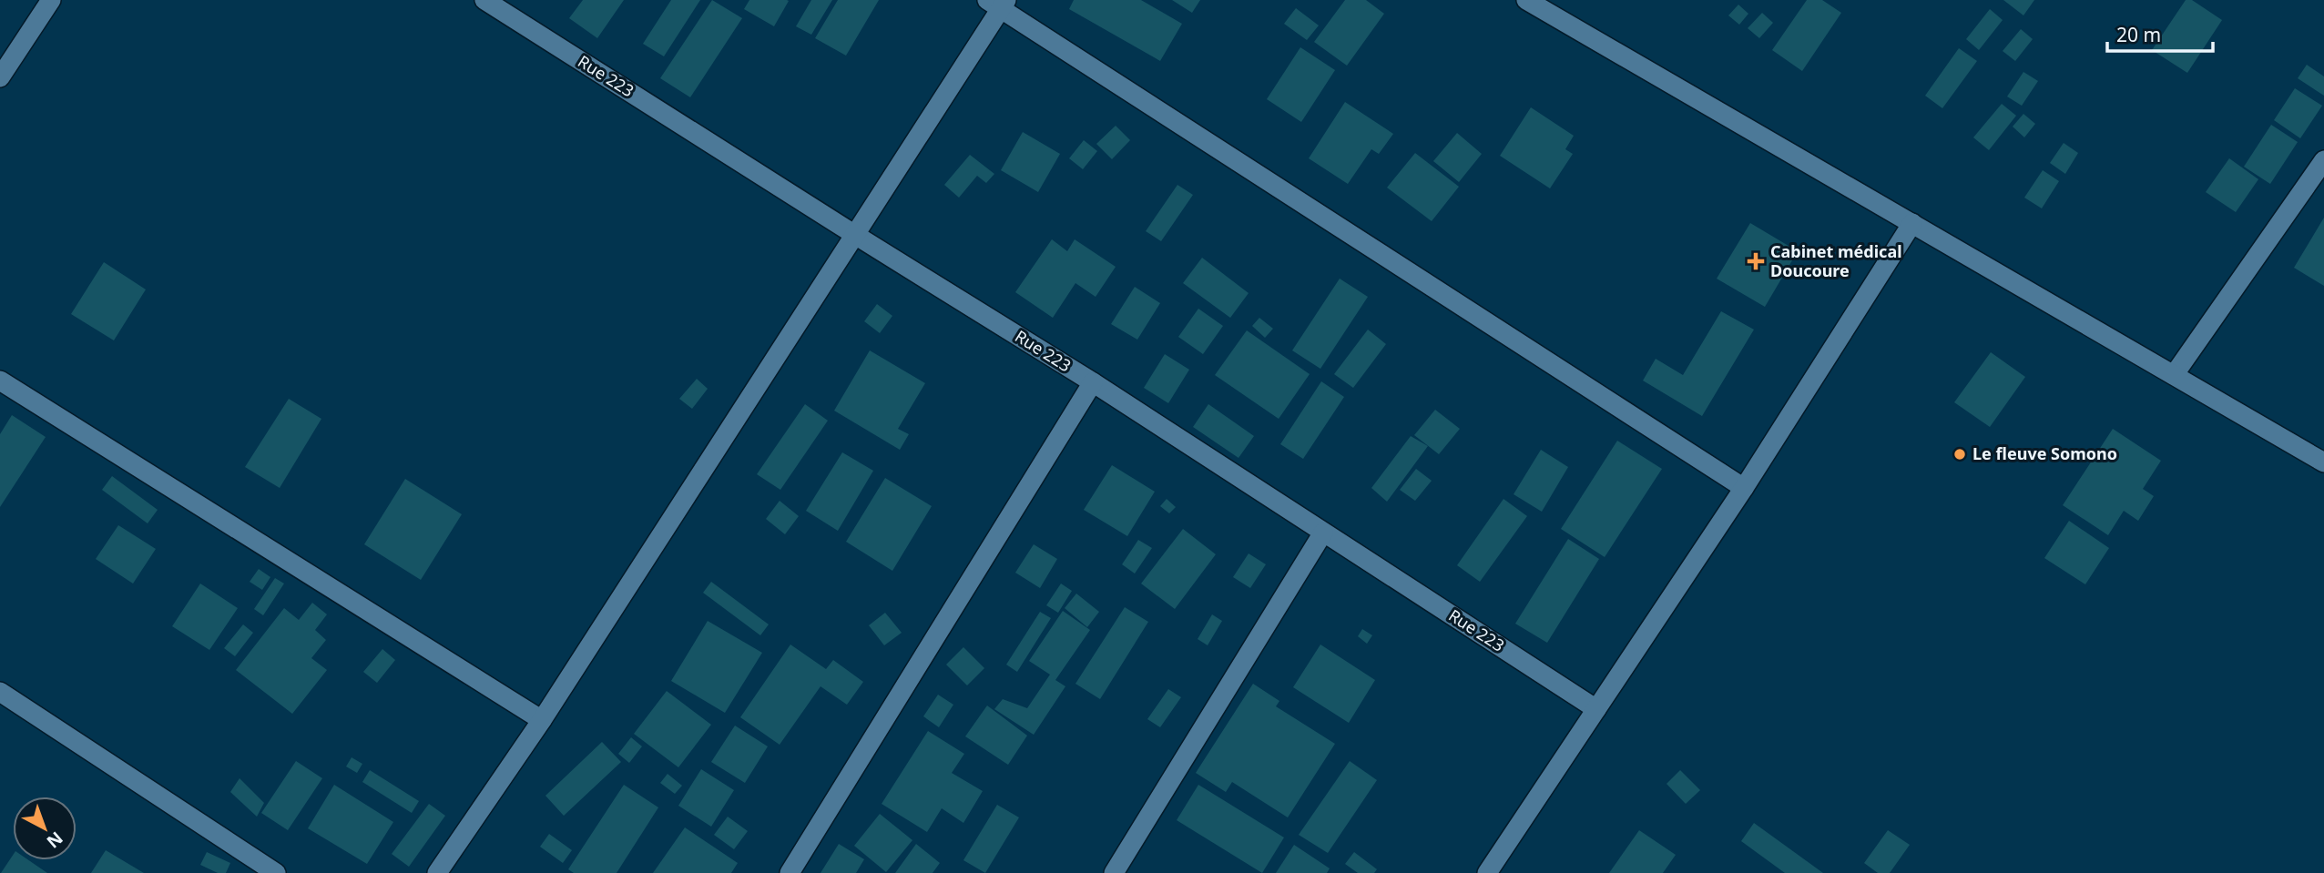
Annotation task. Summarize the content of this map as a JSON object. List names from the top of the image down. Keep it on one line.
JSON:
{"streets":{"street":["Rue 223"]},"places":{"health":["Cabinet médical Doucoure"],"other":["Le fleuve Somono"]},"scale_bar":"20 m","north":"bottom right"}
